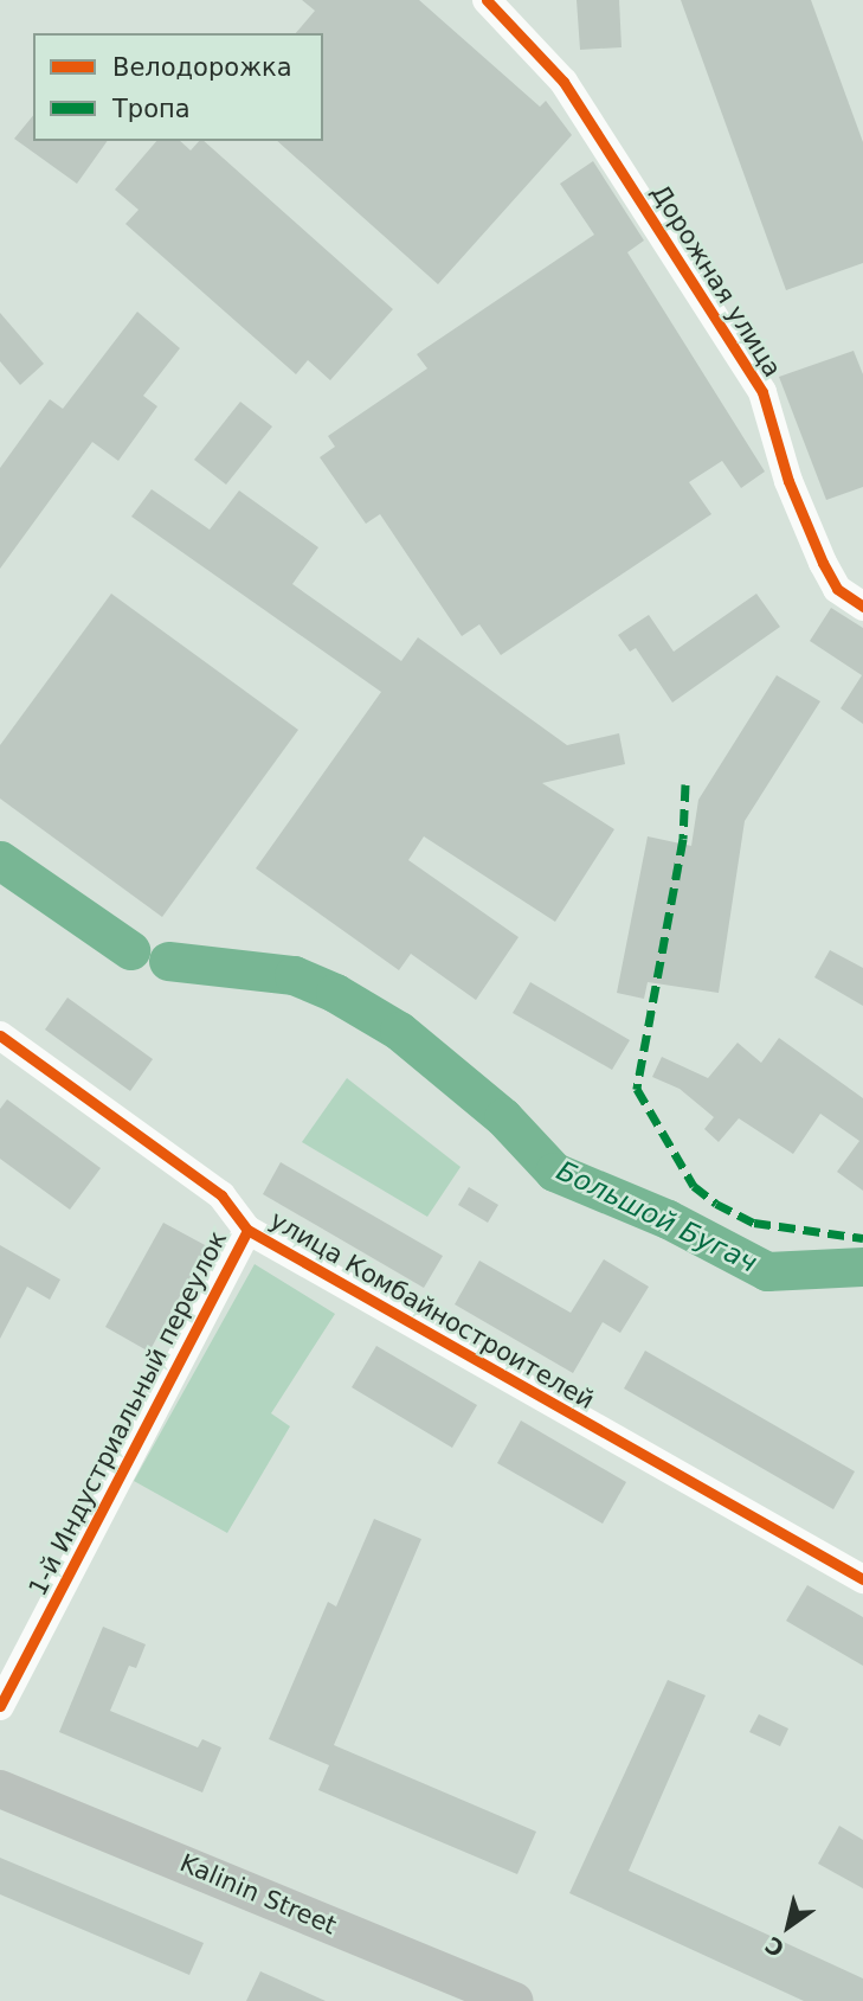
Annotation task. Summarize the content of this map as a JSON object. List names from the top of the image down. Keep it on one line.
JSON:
{"streets":{"main road":["Kalinin Street"],"street":["Дорожная улица","улица Комбайностроителей","1-й Индустриальный переулок"]},"crossings":[["улица Комбайностроителей","1-й Индустриальный переулок"]],"water":["Большой Бугач"],"legend":["Велодорожка","Тропа"],"north":"bottom left"}
